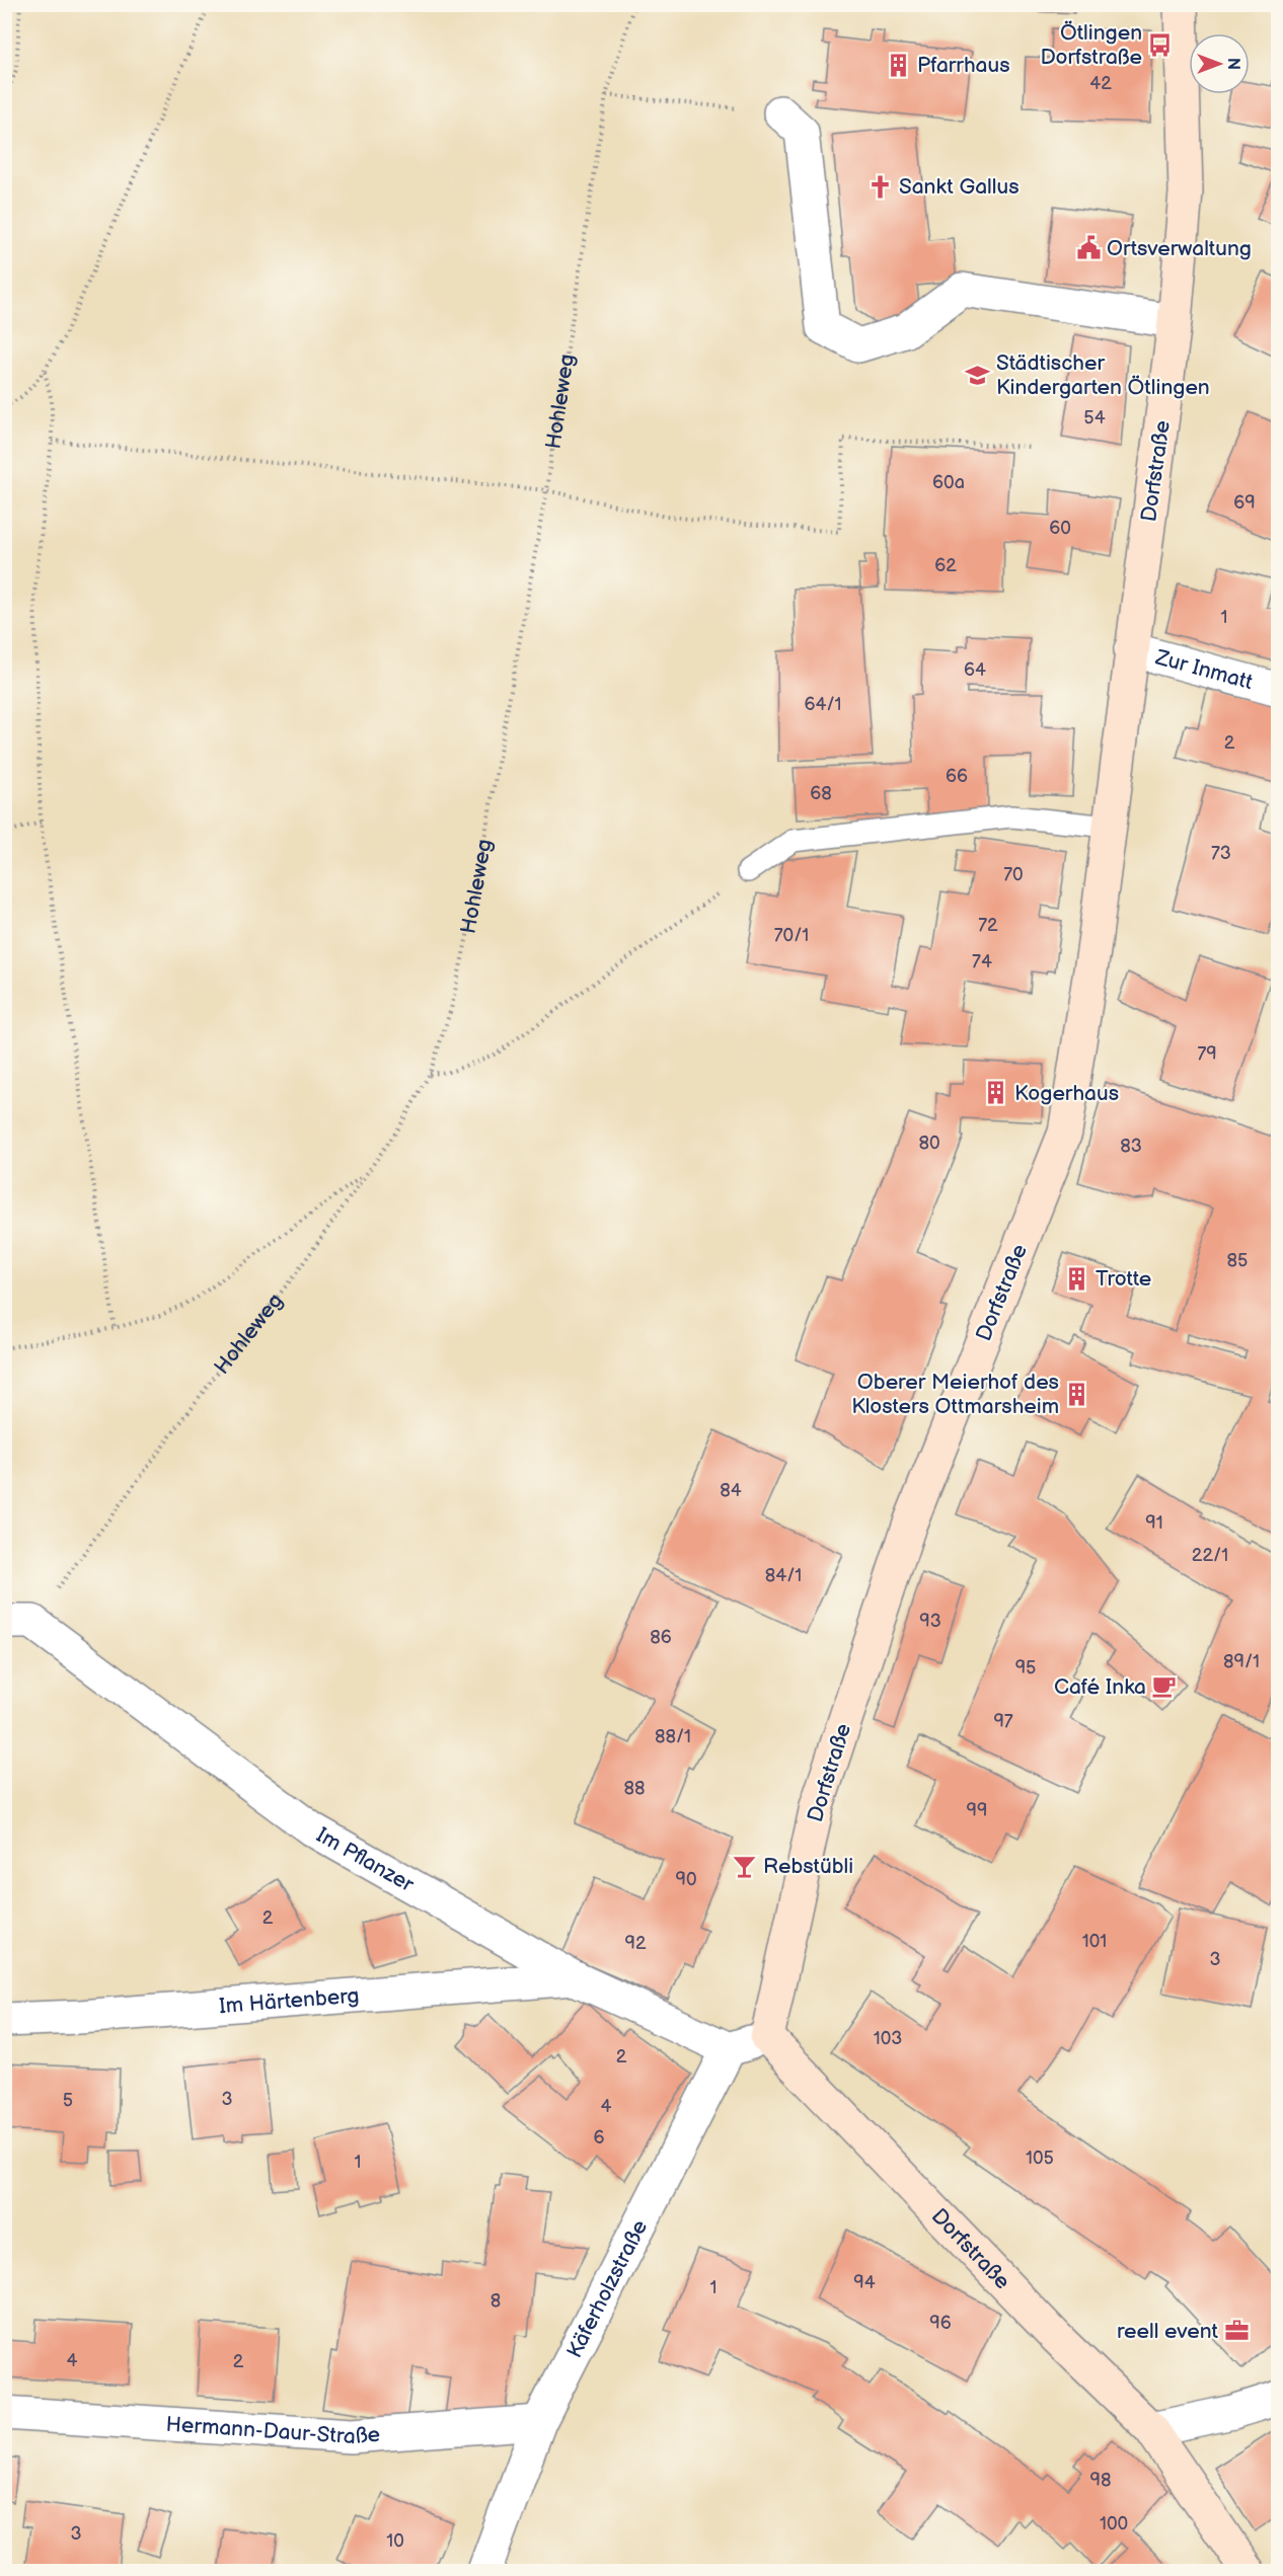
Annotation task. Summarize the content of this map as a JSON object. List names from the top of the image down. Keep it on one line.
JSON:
{"streets":{"street":["Dorfstraße","Zur Inmatt","Im Pflanzer","Im Härtenberg","Käferholzstraße","Hermann-Daur-Straße"],"path":["Hohleweg"]},"crossings":[["Hohleweg","Im Pflanzer"],["Dorfstraße","Zur Inmatt"],["Im Pflanzer","Im Härtenberg"],["Im Pflanzer","Käferholzstraße"],["Käferholzstraße","Hermann-Daur-Straße"]],"places":{"bus stop":["Ötlingen Dorfstraße"],"building":["Pfarrhaus","Kogerhaus","Trotte","Oberer Meierhof des Klosters Ottmarsheim"],"church":["Sankt Gallus"],"public building":["Ortsverwaltung"],"school or university":["Städtischer Kindergarten Ötlingen"],"cafe":["Café Inka"],"bar":["Rebstübli"],"office":["reell event"]},"house_numbers":["42","54","60a","69","60","62","1","64","64/1","2","66","68","73","70","72","70/1","74","79","80","83","85","84","91","22/1","84/1","93","86","89/1","95","97","88/1","88","99","90","2","101","92","3","103","2","3","5","4","6","105","1","94","1","8","96","4","2","98","100","3","10"],"north":"right"}
